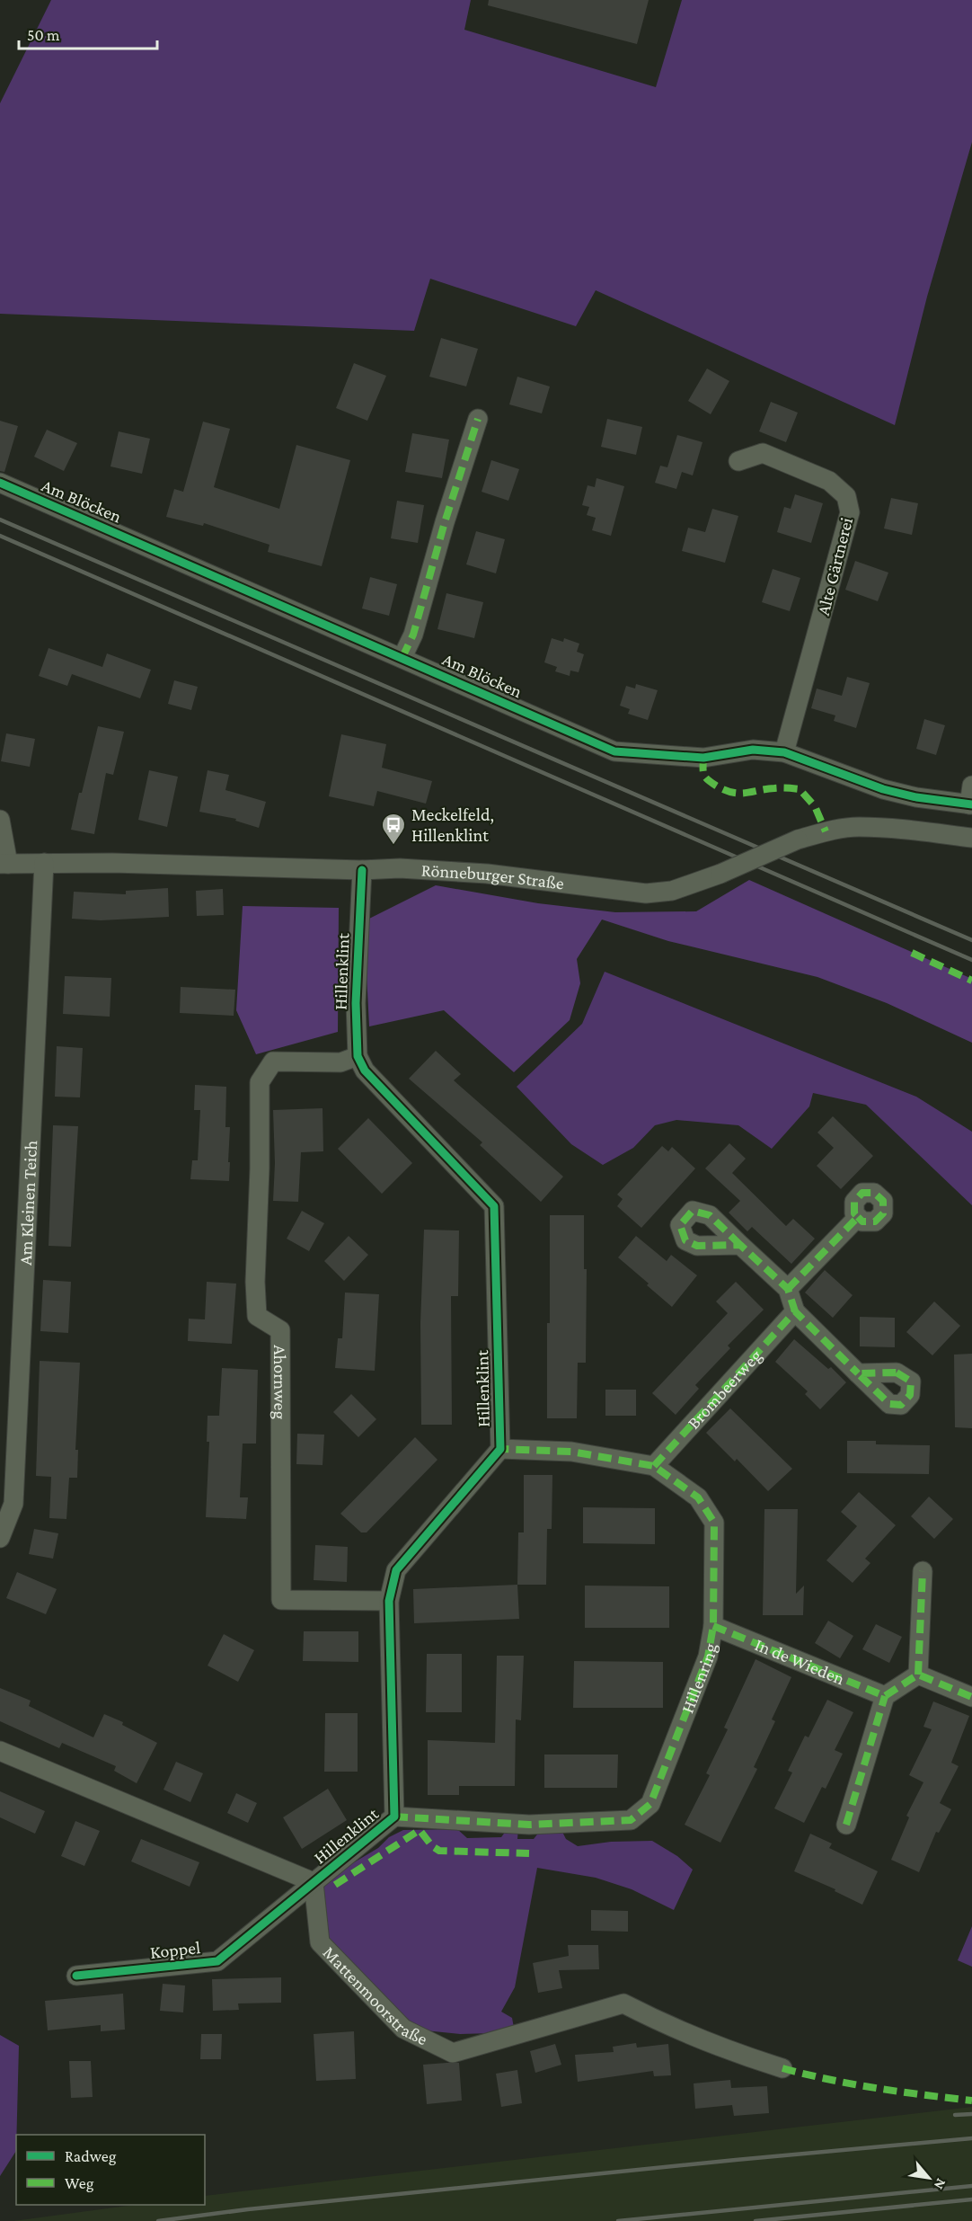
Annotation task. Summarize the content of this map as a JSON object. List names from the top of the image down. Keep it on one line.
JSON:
{"streets":{"street":["Am Blöcken","Alte Gärtnerei","Rönneburger Straße","Hillenklint","Am Kleinen Teich","Ahornweg","Brombeerweg","In de Wieden","Hillenring","Koppel","Mattenmoorstraße"]},"crossings":[["Am Blöcken","Alte Gärtnerei"],["Rönneburger Straße","Hillenklint"],["Rönneburger Straße","Am Kleinen Teich"],["Hillenklint","Ahornweg"],["Hillenklint","Hillenring"],["Hillenklint","Koppel"],["Hillenklint","Mattenmoorstraße"],["Brombeerweg","Hillenring"],["In de Wieden","Hillenring"],["Koppel","Mattenmoorstraße"]],"places":{"bus stop":["Meckelfeld, Hillenklint"]},"legend":["Radweg","Weg"],"scale_bar":"50 m","north":"bottom right"}
